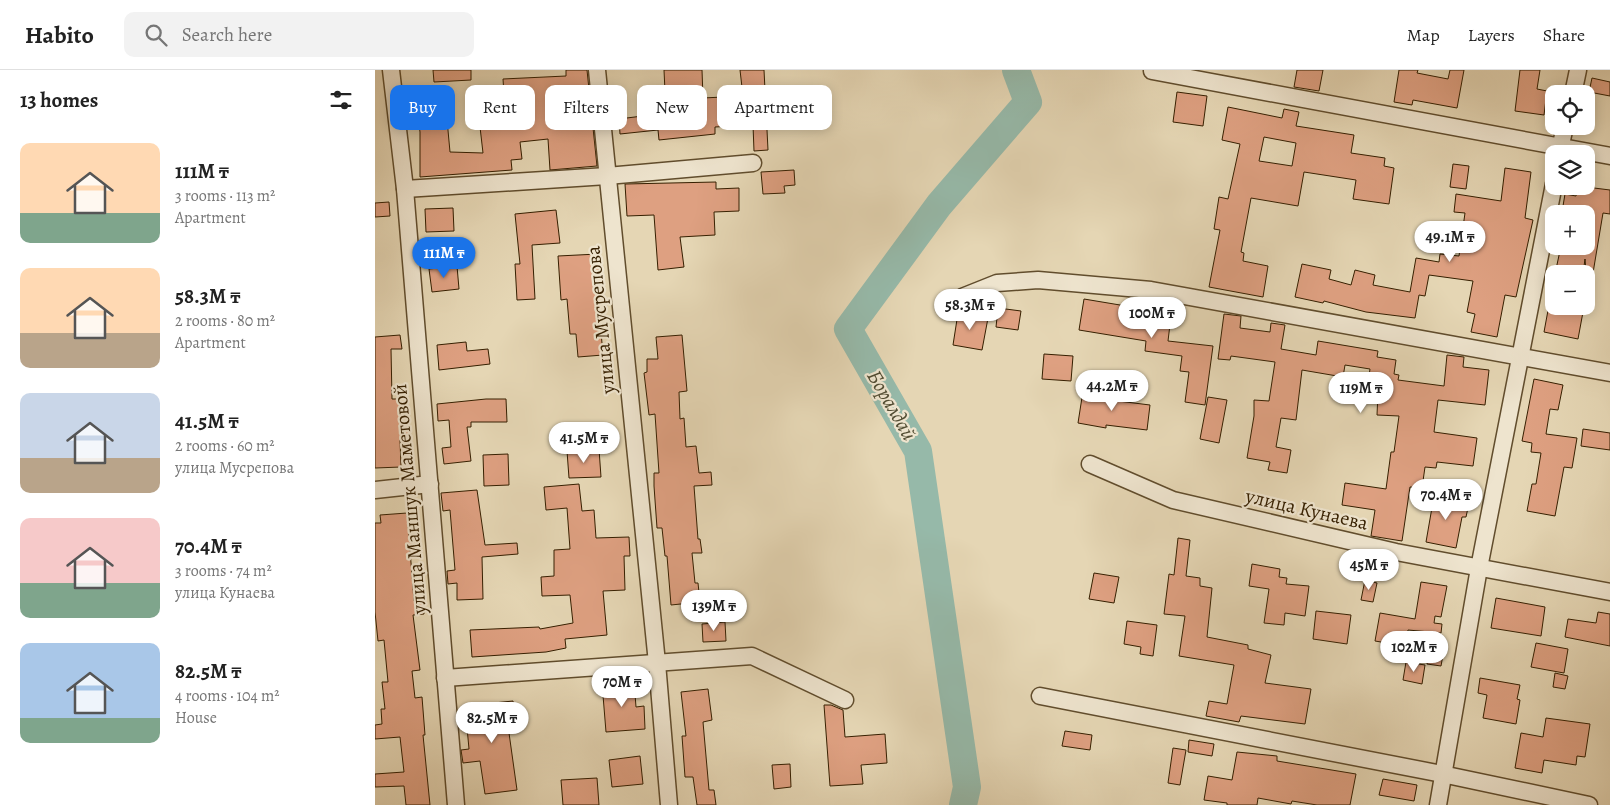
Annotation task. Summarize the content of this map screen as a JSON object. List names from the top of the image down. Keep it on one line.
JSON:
{"streets":{"street":["улица Мусрепова","улица Маншук Маметовой","улица Кунаева"]},"water":["Боралдай"],"page":{"header":"Habito","search":"Search here","nav":["Map","Layers","Share"],"heading":"13 homes","map_buttons":["+","−"],"chip":["Buy","Rent","Filters","New","Apartment"],"list":[{"name":"111M ₸","note":"3 rooms · 113 m² · Apartment"},{"name":"58.3M ₸","note":"2 rooms · 80 m² · Apartment"},{"name":"41.5M ₸","note":"2 rooms · 60 m² · улица Мусрепова"},{"name":"70.4M ₸","note":"3 rooms · 74 m² · улица Кунаева"},{"name":"82.5M ₸","note":"4 rooms · 104 m² · House"}],"price":["49.1M ₸","111M ₸","58.3M ₸","100M ₸","44.2M ₸","119M ₸","41.5M ₸","70.4M ₸","45M ₸","139M ₸","102M ₸","70M ₸","82.5M ₸"]}}
